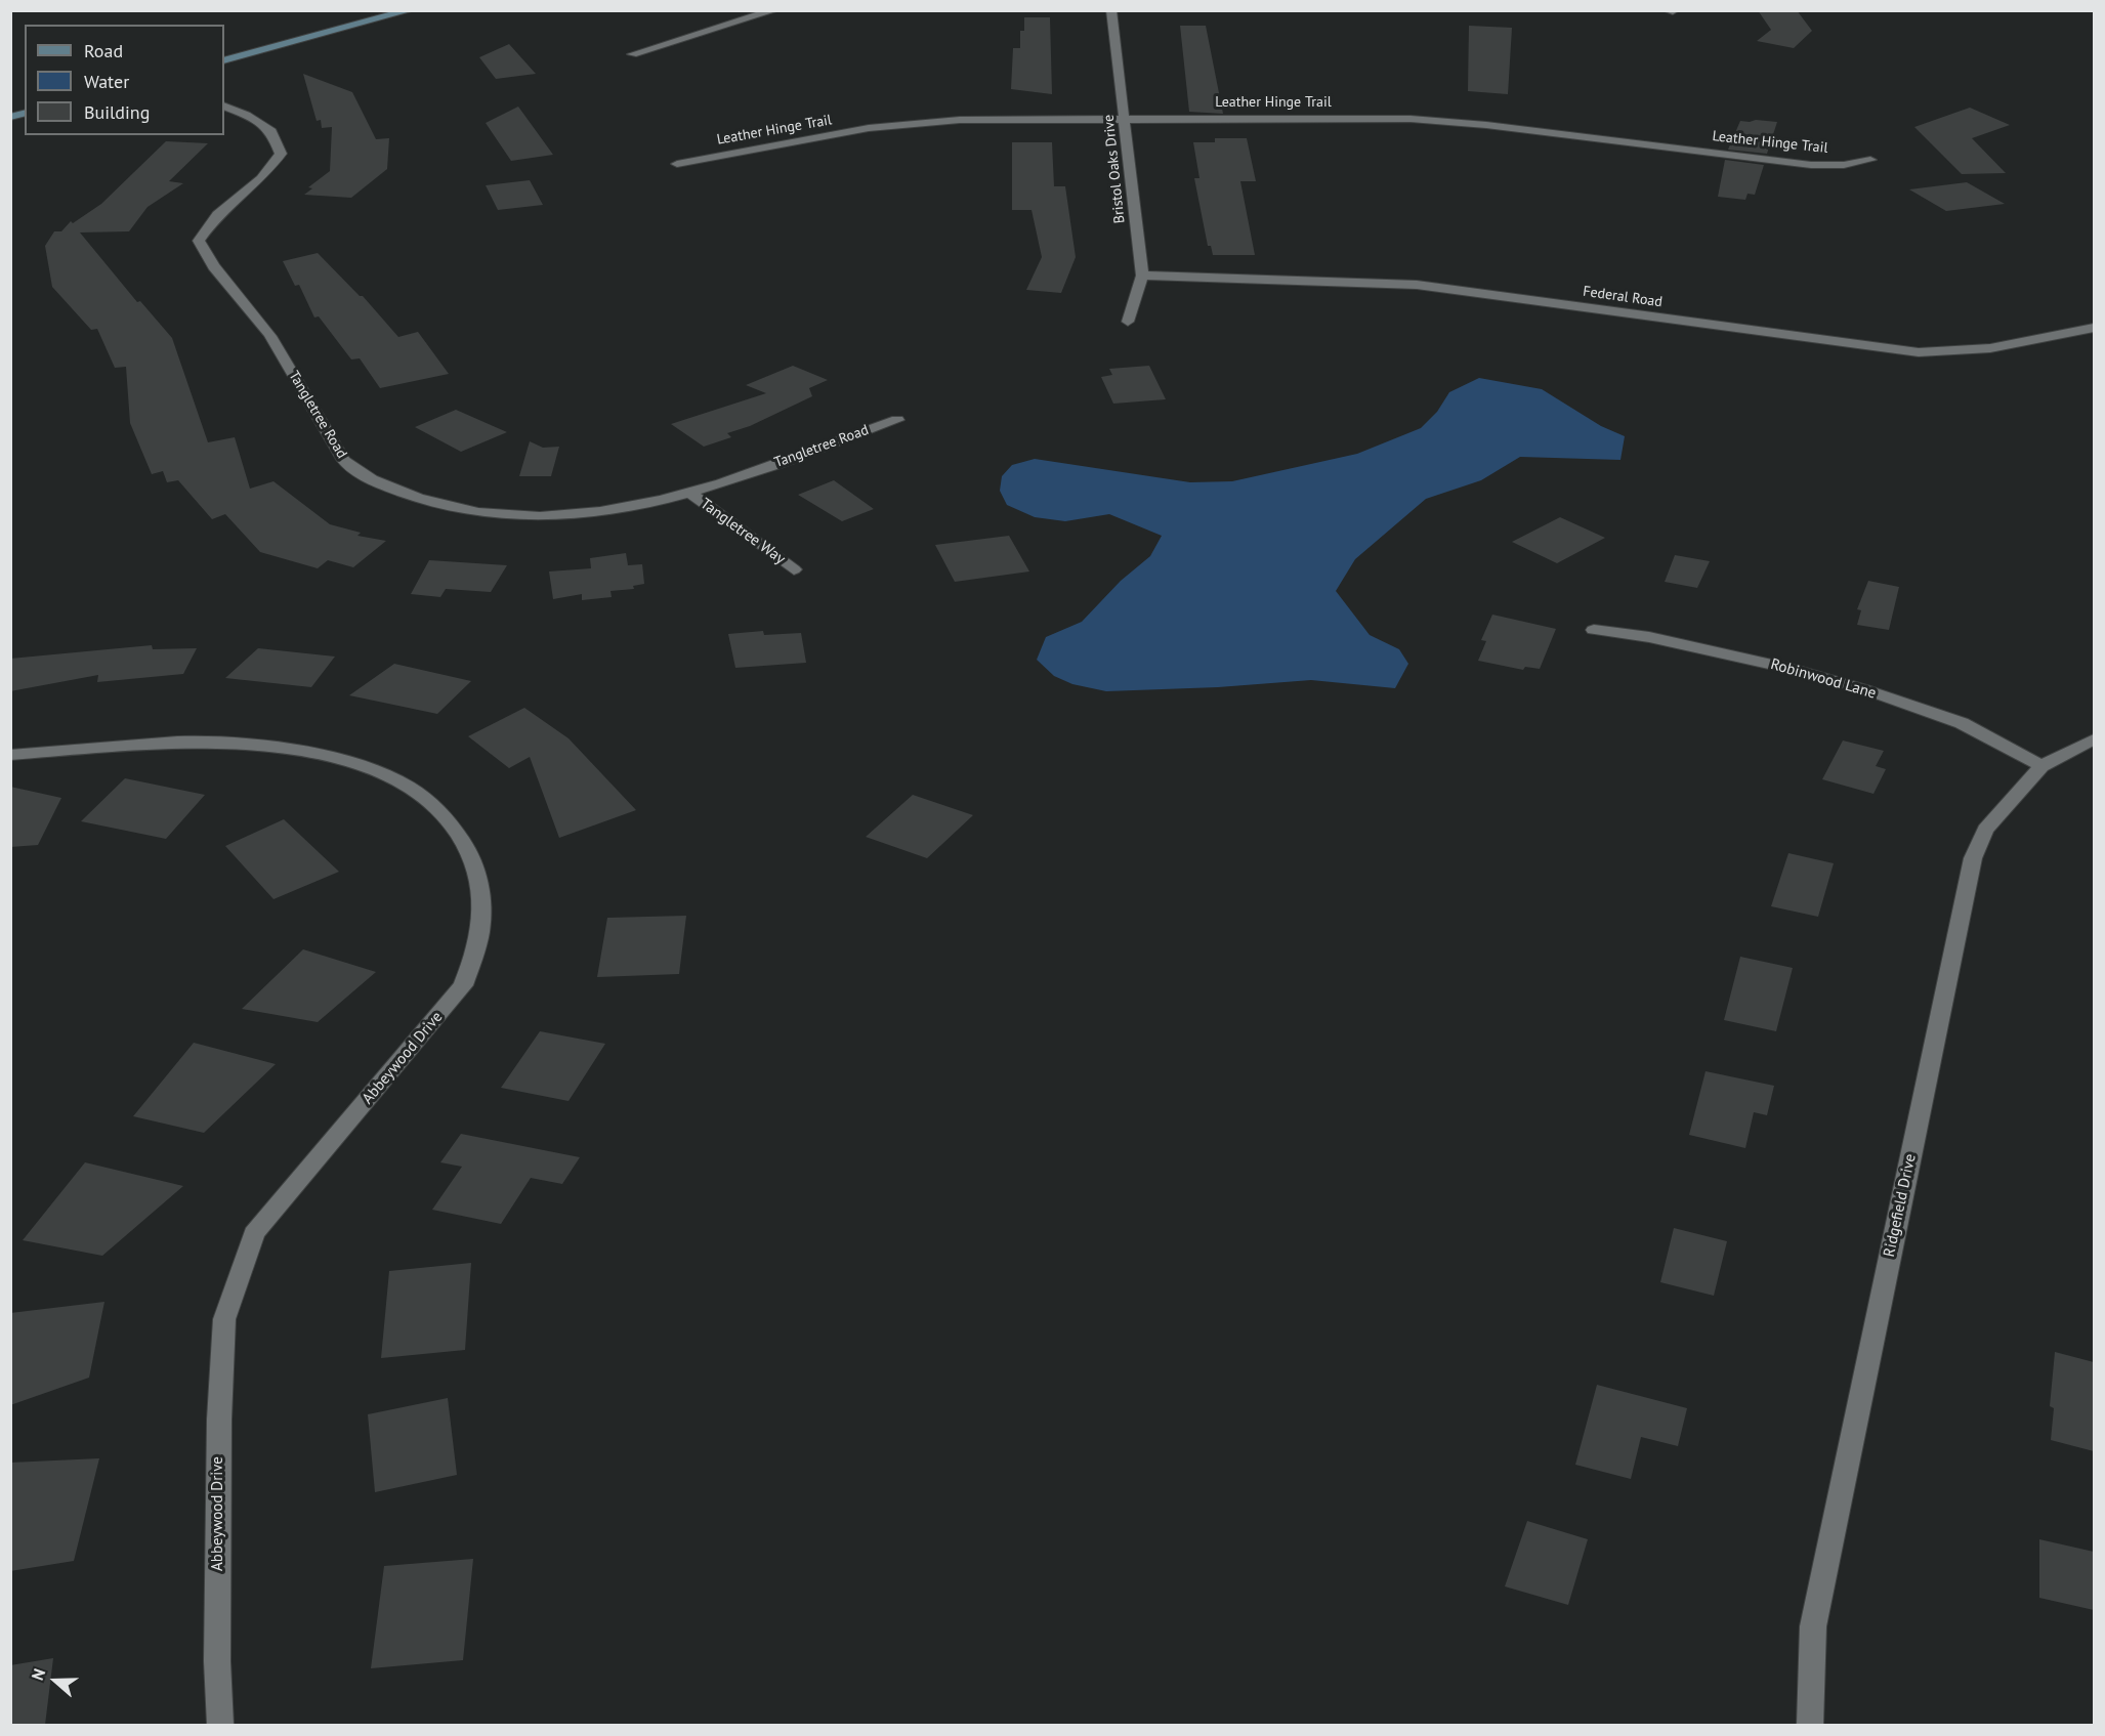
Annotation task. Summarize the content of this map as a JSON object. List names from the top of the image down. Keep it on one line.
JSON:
{"streets":{"street":["Leather Hinge Trail","Bristol Oaks Drive","Federal Road","Tangletree Road","Tangletree Way","Robinwood Lane","Abbeywood Drive","Ridgefield Drive"]},"crossings":[["Leather Hinge Trail","Bristol Oaks Drive"],["Bristol Oaks Drive","Federal Road"],["Tangletree Road","Tangletree Way"],["Robinwood Lane","Ridgefield Drive"]],"legend":["Road","Water","Building"],"north":"left"}
